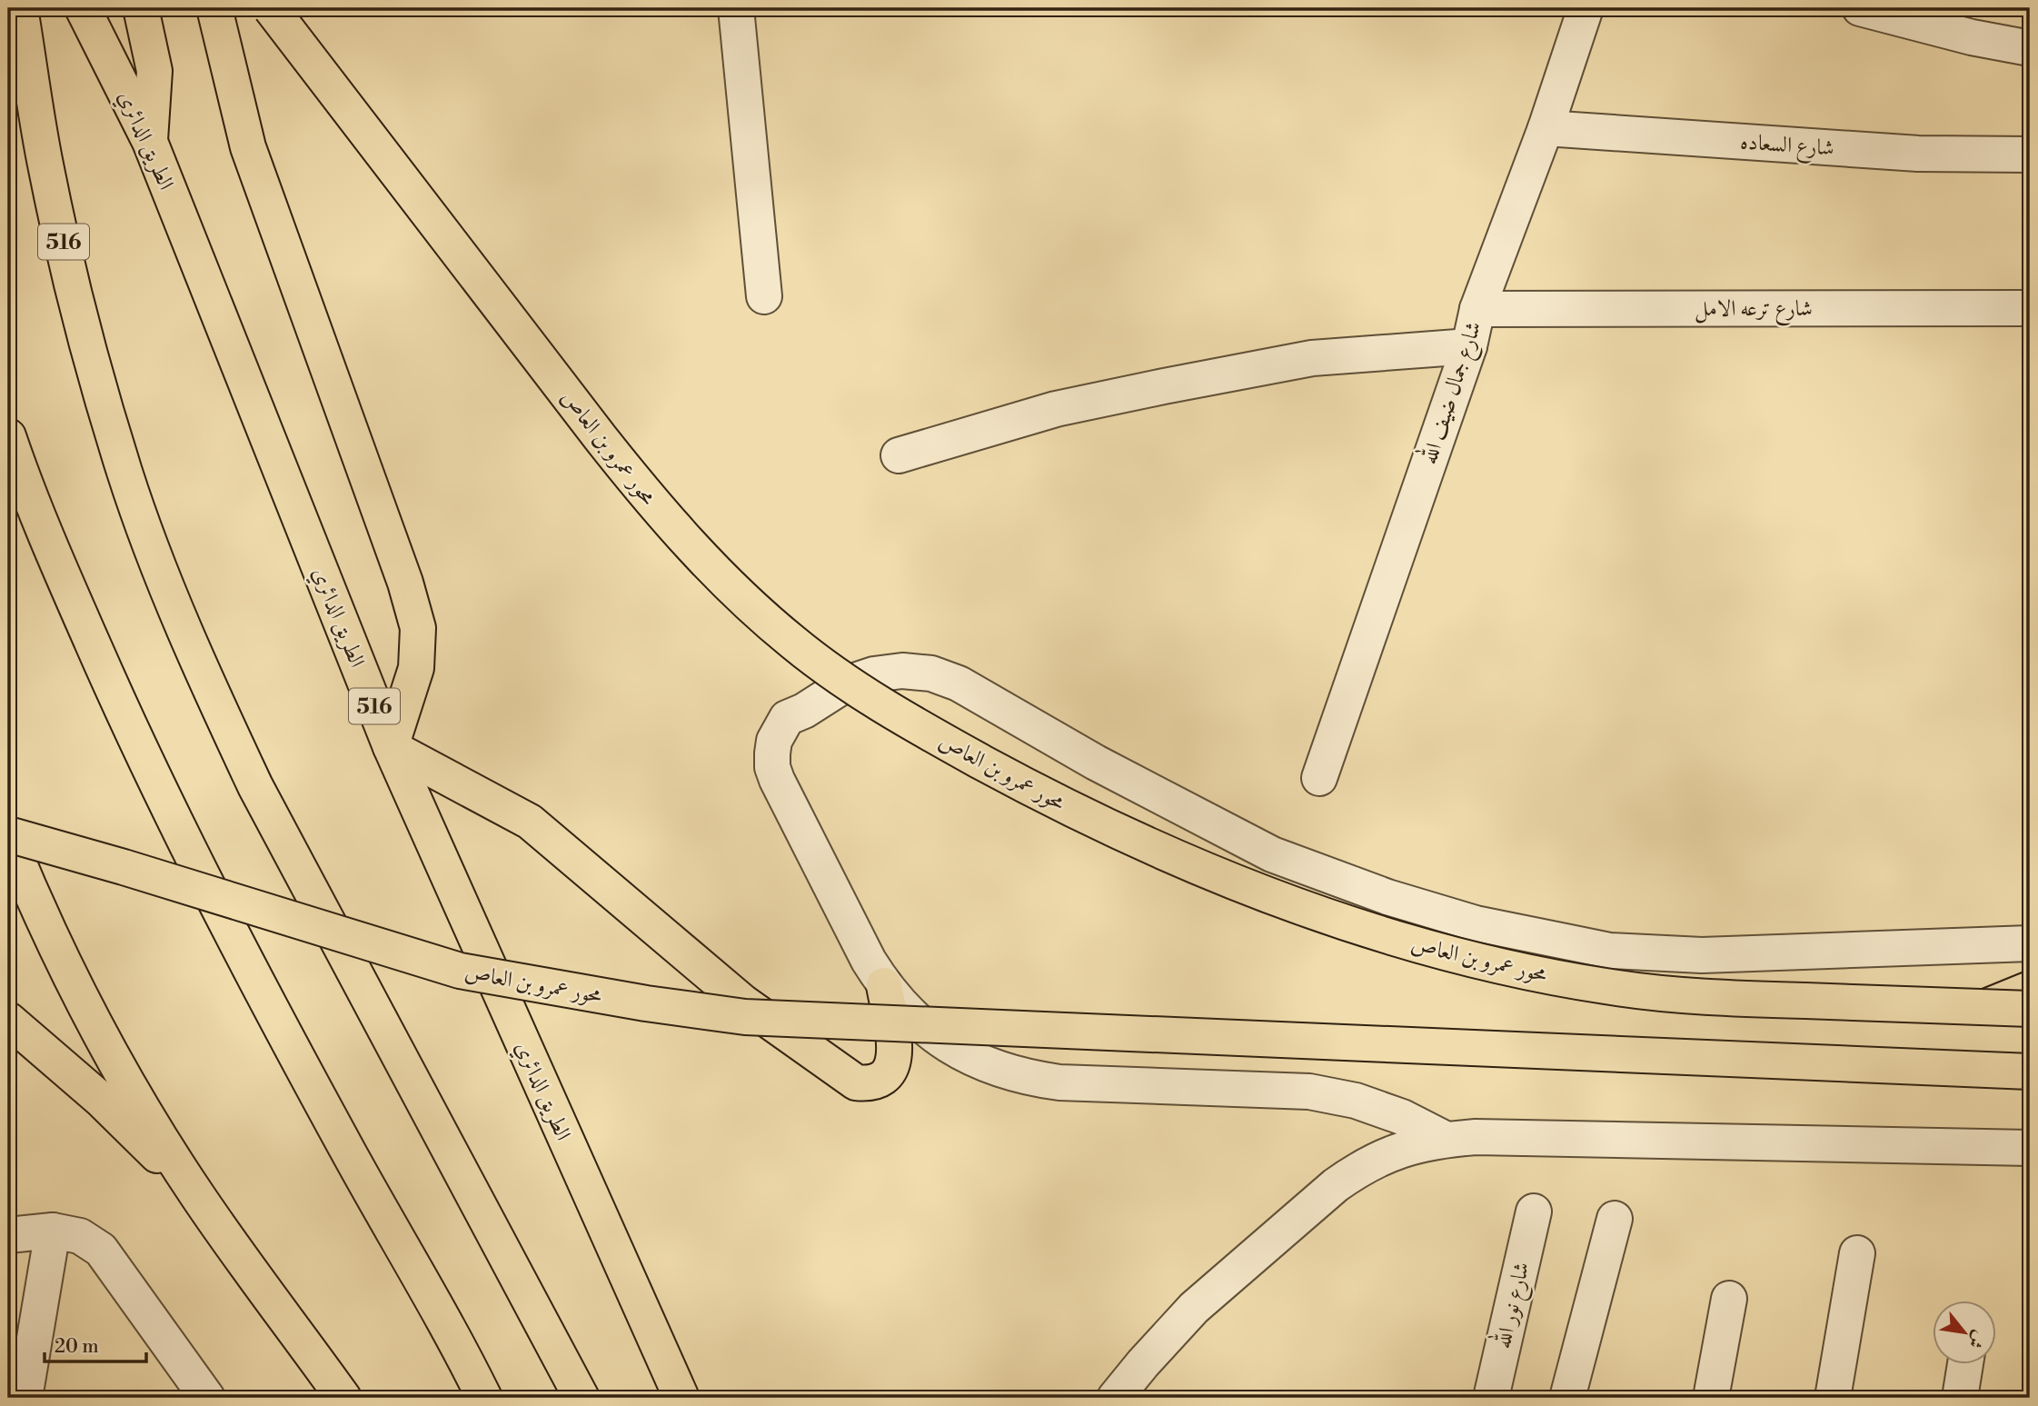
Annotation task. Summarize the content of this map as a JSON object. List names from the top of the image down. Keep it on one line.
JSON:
{"streets":{"main road":["الطريق الدائري","516","محور عمرو بن العاص"],"street":["شارع السعاده","شارع ترعه الامل","شارع جمال ضيف الله","شارع نور الله"]},"crossings":[["شارع السعاده","شارع جمال ضيف الله"],["شارع ترعه الامل","شارع جمال ضيف الله"]],"scale_bar":"20 m","north":"bottom right"}
